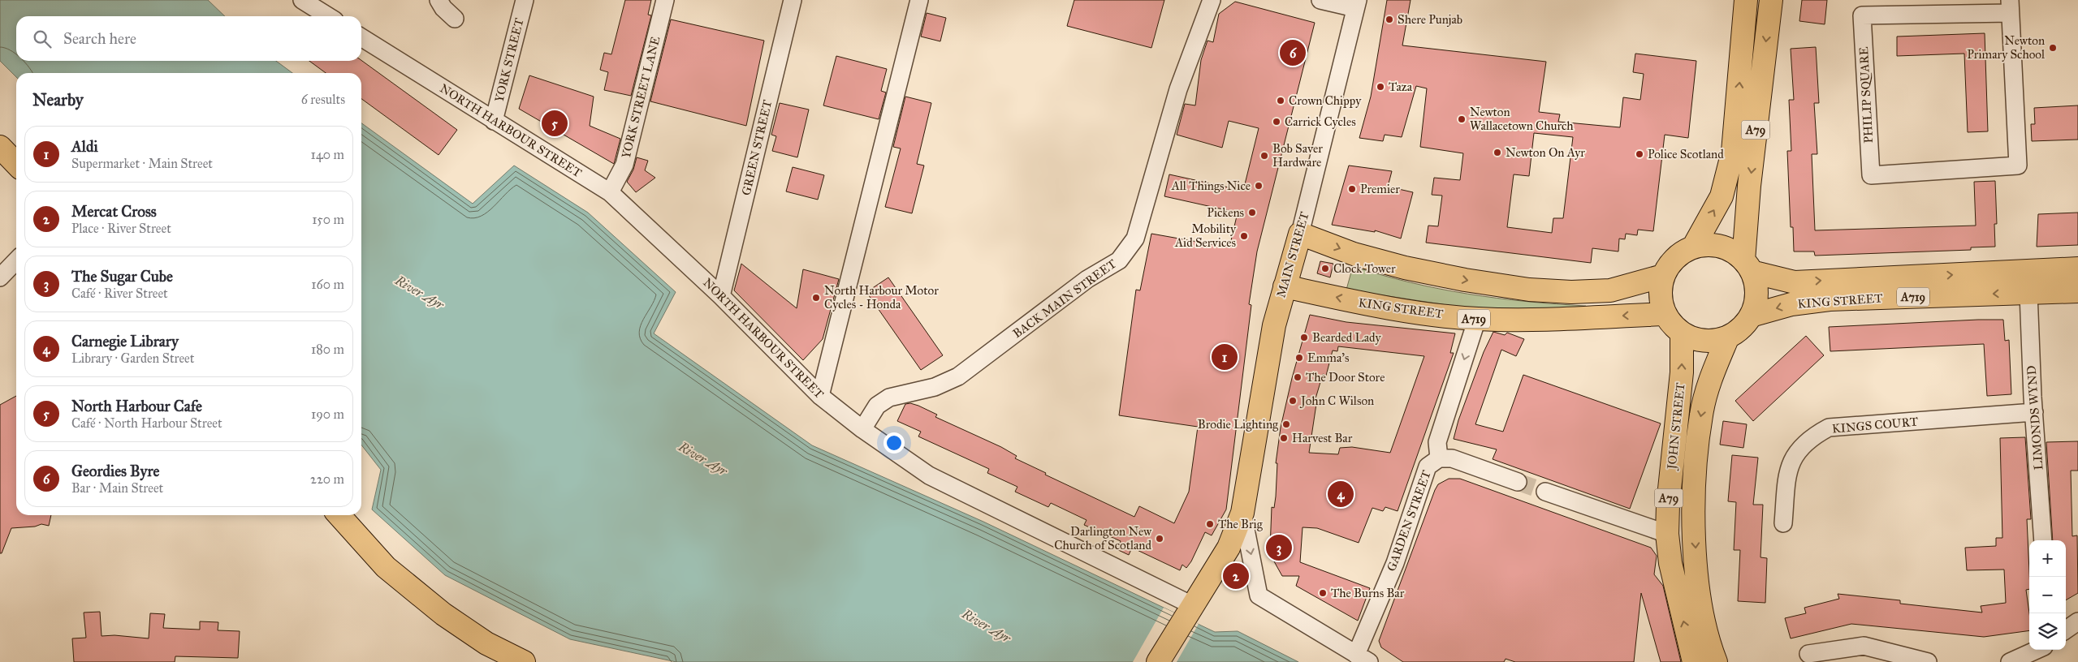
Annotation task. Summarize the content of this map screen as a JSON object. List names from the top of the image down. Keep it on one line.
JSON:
{"streets":{"main road":["A79","MAIN STREET","A719","KING STREET","JOHN STREET"],"street":["YORK STREET","PHILIP SQUARE","YORK STREET LANE","NORTH HARBOUR STREET","GREEN STREET","BACK MAIN STREET","LIMONDS WYND","KINGS COURT","GARDEN STREET"]},"crossings":[["YORK STREET","NORTH HARBOUR STREET"],["YORK STREET LANE","NORTH HARBOUR STREET"],["A79","KING STREET"],["A79","JOHN STREET"],["NORTH HARBOUR STREET","GREEN STREET"],["NORTH HARBOUR STREET","MAIN STREET"],["NORTH HARBOUR STREET","BACK MAIN STREET"],["MAIN STREET","KING STREET"],["KING STREET","LIMONDS WYND"],["KING STREET","JOHN STREET"],["KING STREET","GARDEN STREET"],["LIMONDS WYND","KINGS COURT"]],"one_way":["GARDEN STREET"],"water":["River Ayr"],"places":["Shere Punjab","Newton Primary School","Taza","Crown Chippy","Newton Wallacetown Church","Carrick Cycles","Newton On Ayr","Police Scotland","Bob Saver Hardware","All Things Nice","Premier","Pickens","Mobility Aid Services","Clock Tower","North Harbour Motor Cycles - Honda","Bearded Lady","Emma's","The Door Store","John C Wilson","Brodie Lighting","Harvest Bar","The Brig","Darlington New Church of Scotland","The Burns Bar"],"page":{"search":"Search here","pins":["6","5","1","4","3","2"],"heading":["Nearby","6 results"],"list":[{"mark":"1","name":"Aldi","note":"Supermarket · Main Street","value":"140 m"},{"mark":"2","name":"Mercat Cross","note":"Place · River Street","value":"150 m"},{"mark":"3","name":"The Sugar Cube","note":"Café · River Street","value":"160 m"},{"mark":"4","name":"Carnegie Library","note":"Library · Garden Street","value":"180 m"},{"mark":"5","name":"North Harbour Cafe","note":"Café · North Harbour Street","value":"190 m"},{"mark":"6","name":"Geordies Byre","note":"Bar · Main Street","value":"220 m"}],"map_buttons":["+","−"]}}
